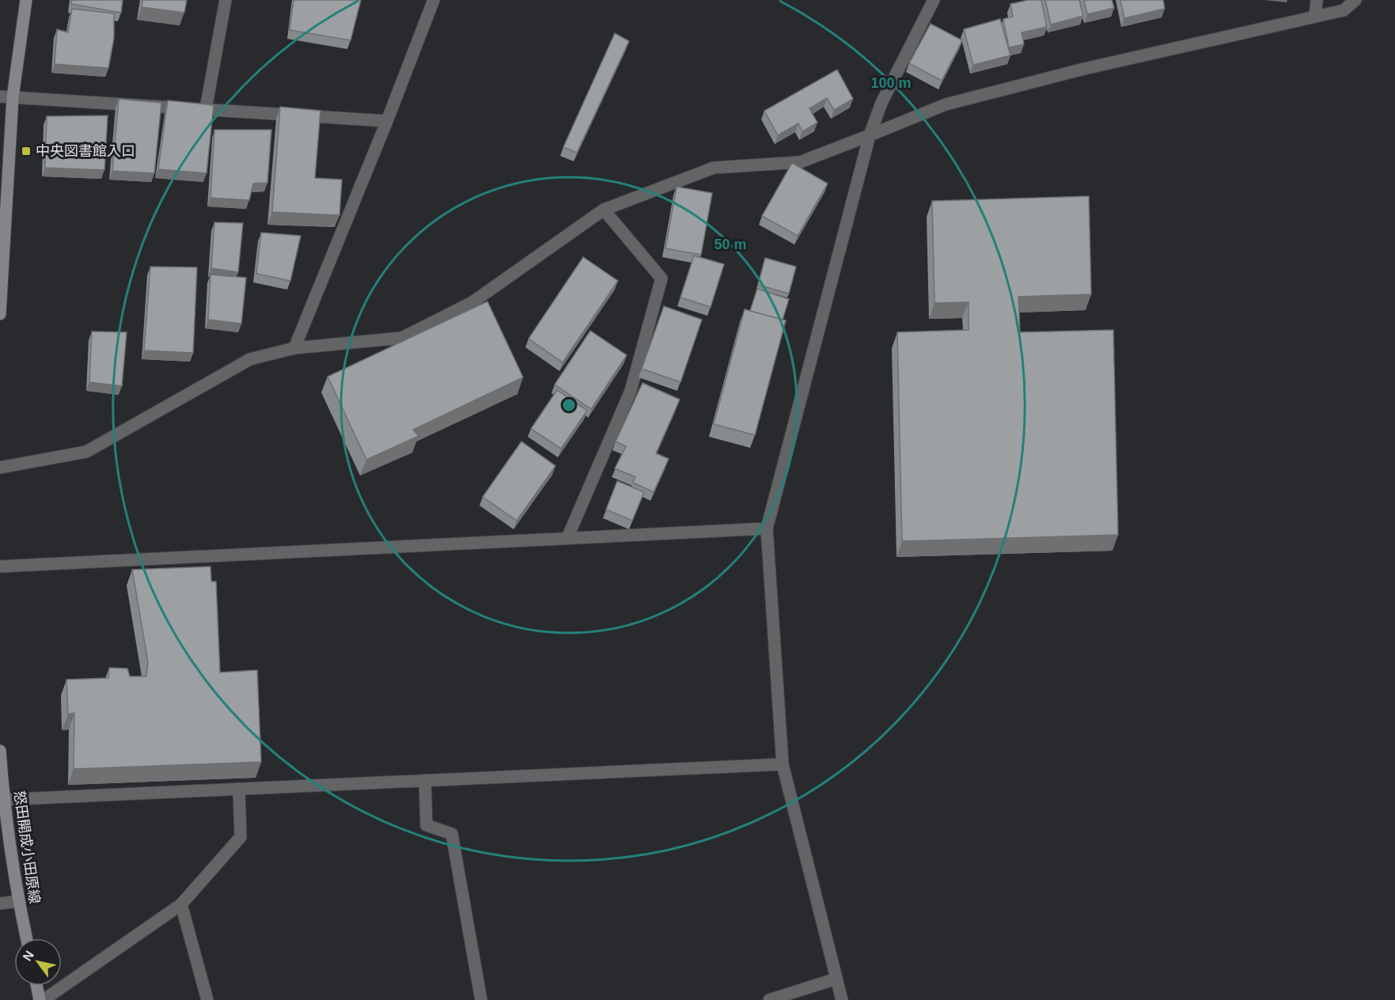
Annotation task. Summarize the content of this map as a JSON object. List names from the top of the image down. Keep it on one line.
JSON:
{"streets":{"main road":["怒田開成小田原線"]},"places":{"transit":["中央図書館入口"]},"north":"top left","rings":["100 m","50 m"]}
